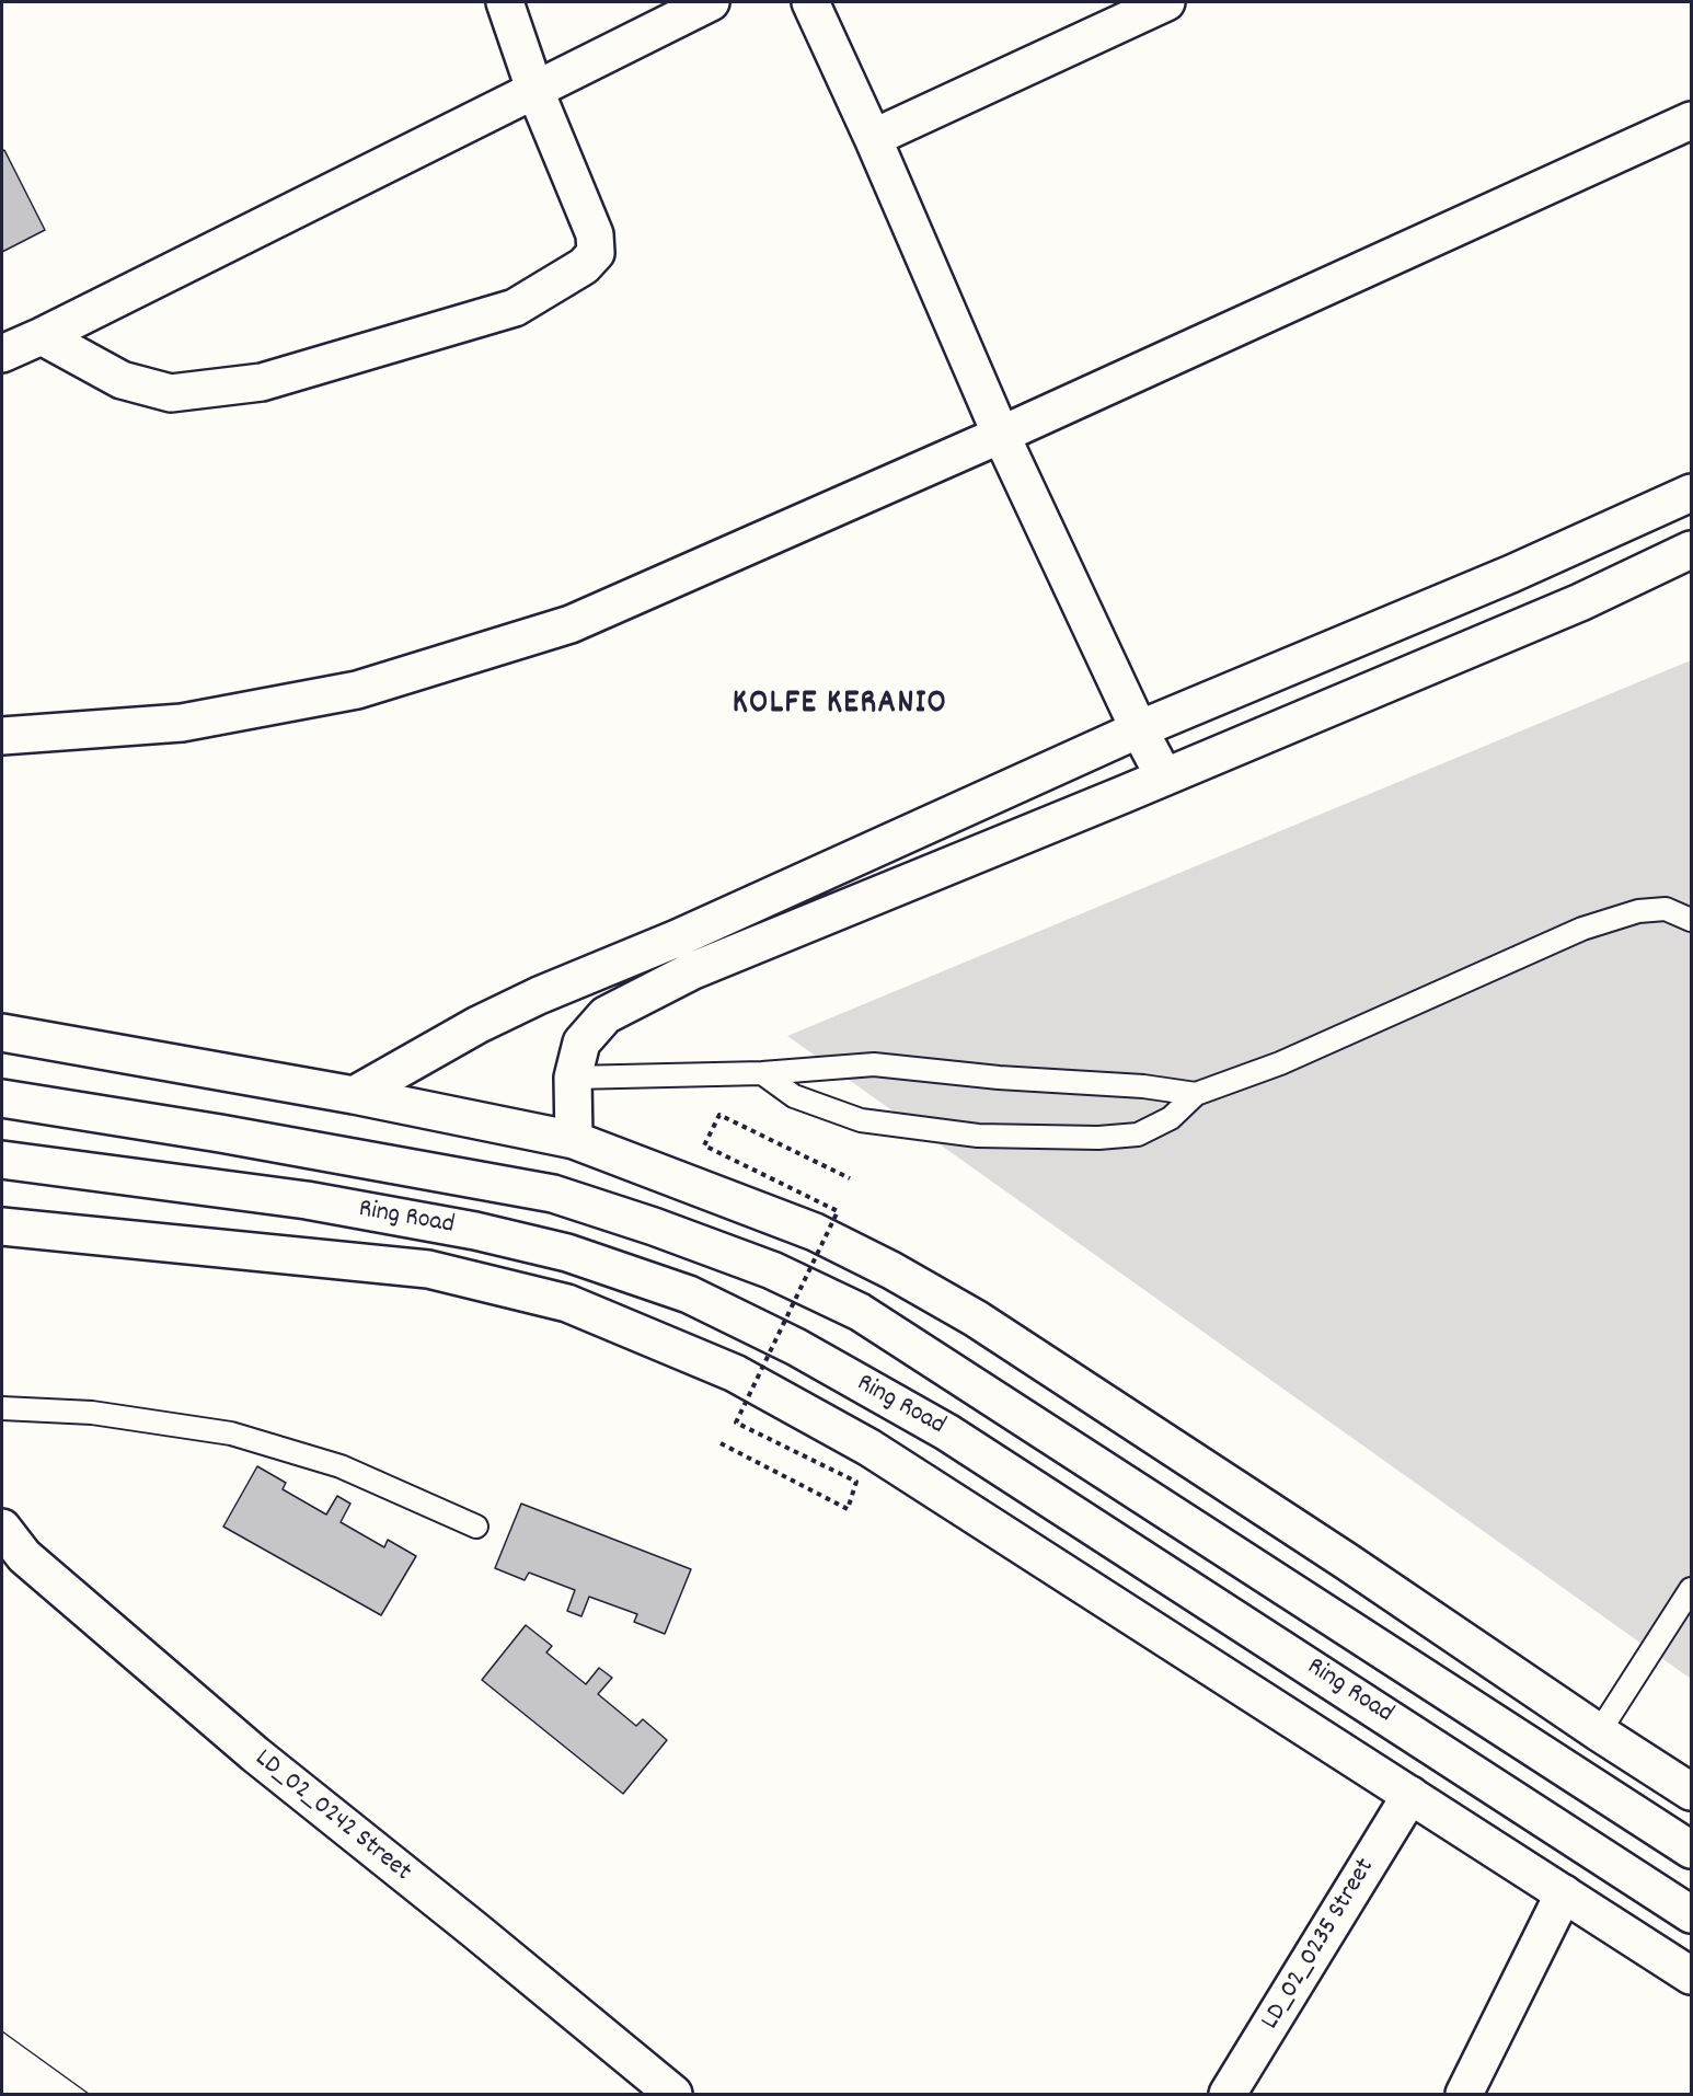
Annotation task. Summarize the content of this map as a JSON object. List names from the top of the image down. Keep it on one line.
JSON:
{"streets":{"main road":["Ring Road","LD_02_0242 Street","LD_02_0235 Street"]},"districts":["KOLFE KERANIO"]}
